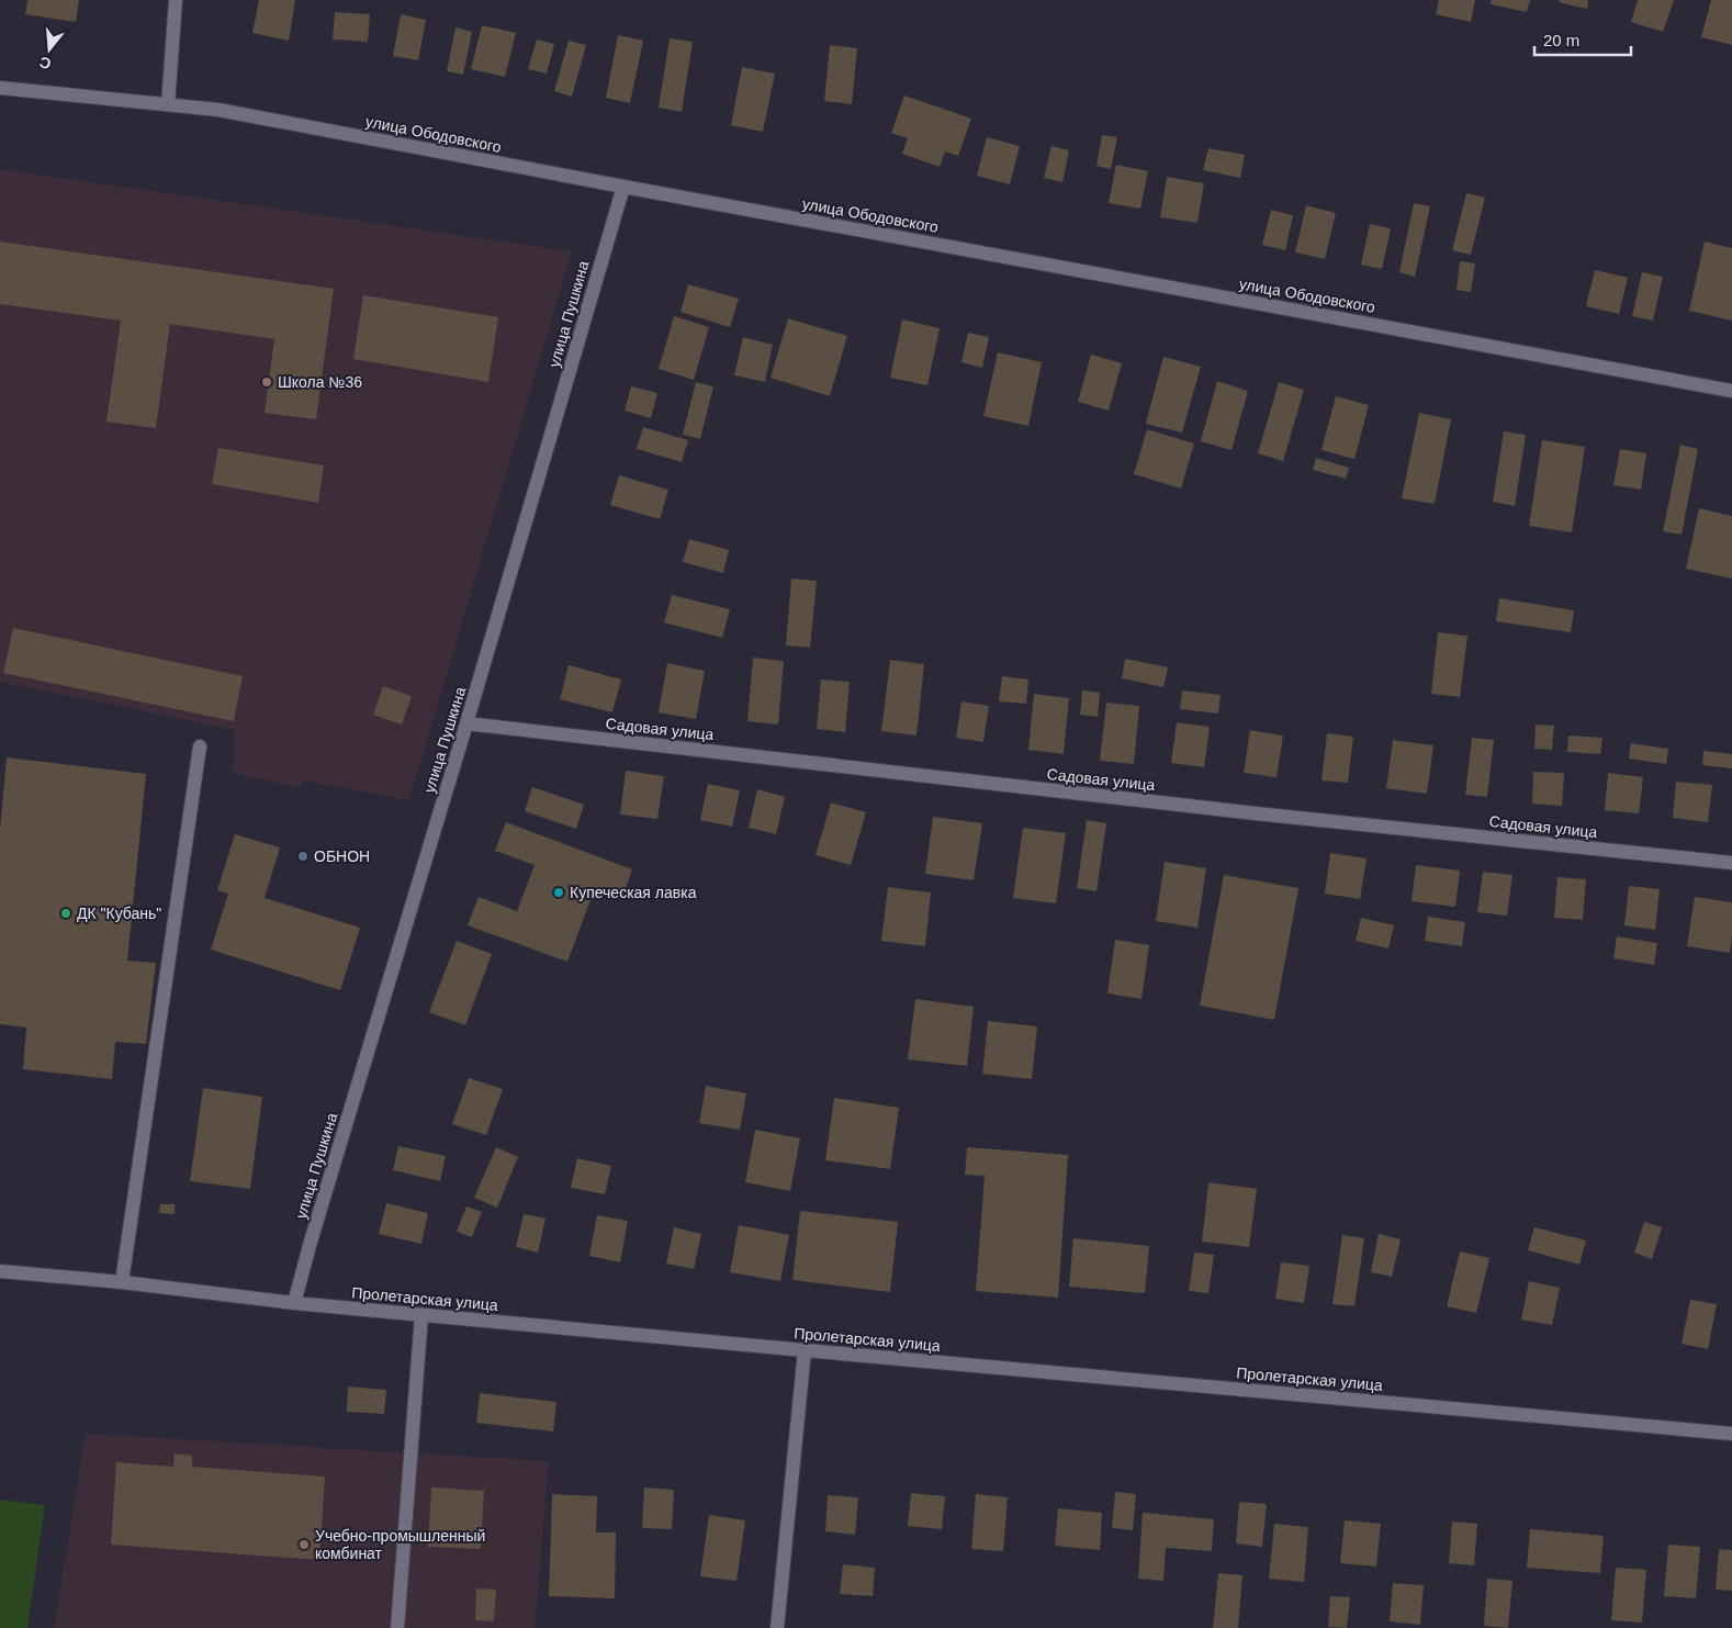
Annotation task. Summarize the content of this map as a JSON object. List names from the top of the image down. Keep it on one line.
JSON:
{"streets":{"street":["улица Ободовского","улица Пушкина","Садовая улица","Пролетарская улица"]},"crossings":[["улица Ободовского","улица Пушкина"],["улица Пушкина","Садовая улица"],["улица Пушкина","Пролетарская улица"]],"places":["Школа №36","ОБНОН","Купеческая лавка","ДК \"Кубань\"","Учебно-промышленный комбинат"],"scale_bar":"20 m","north":"bottom"}
